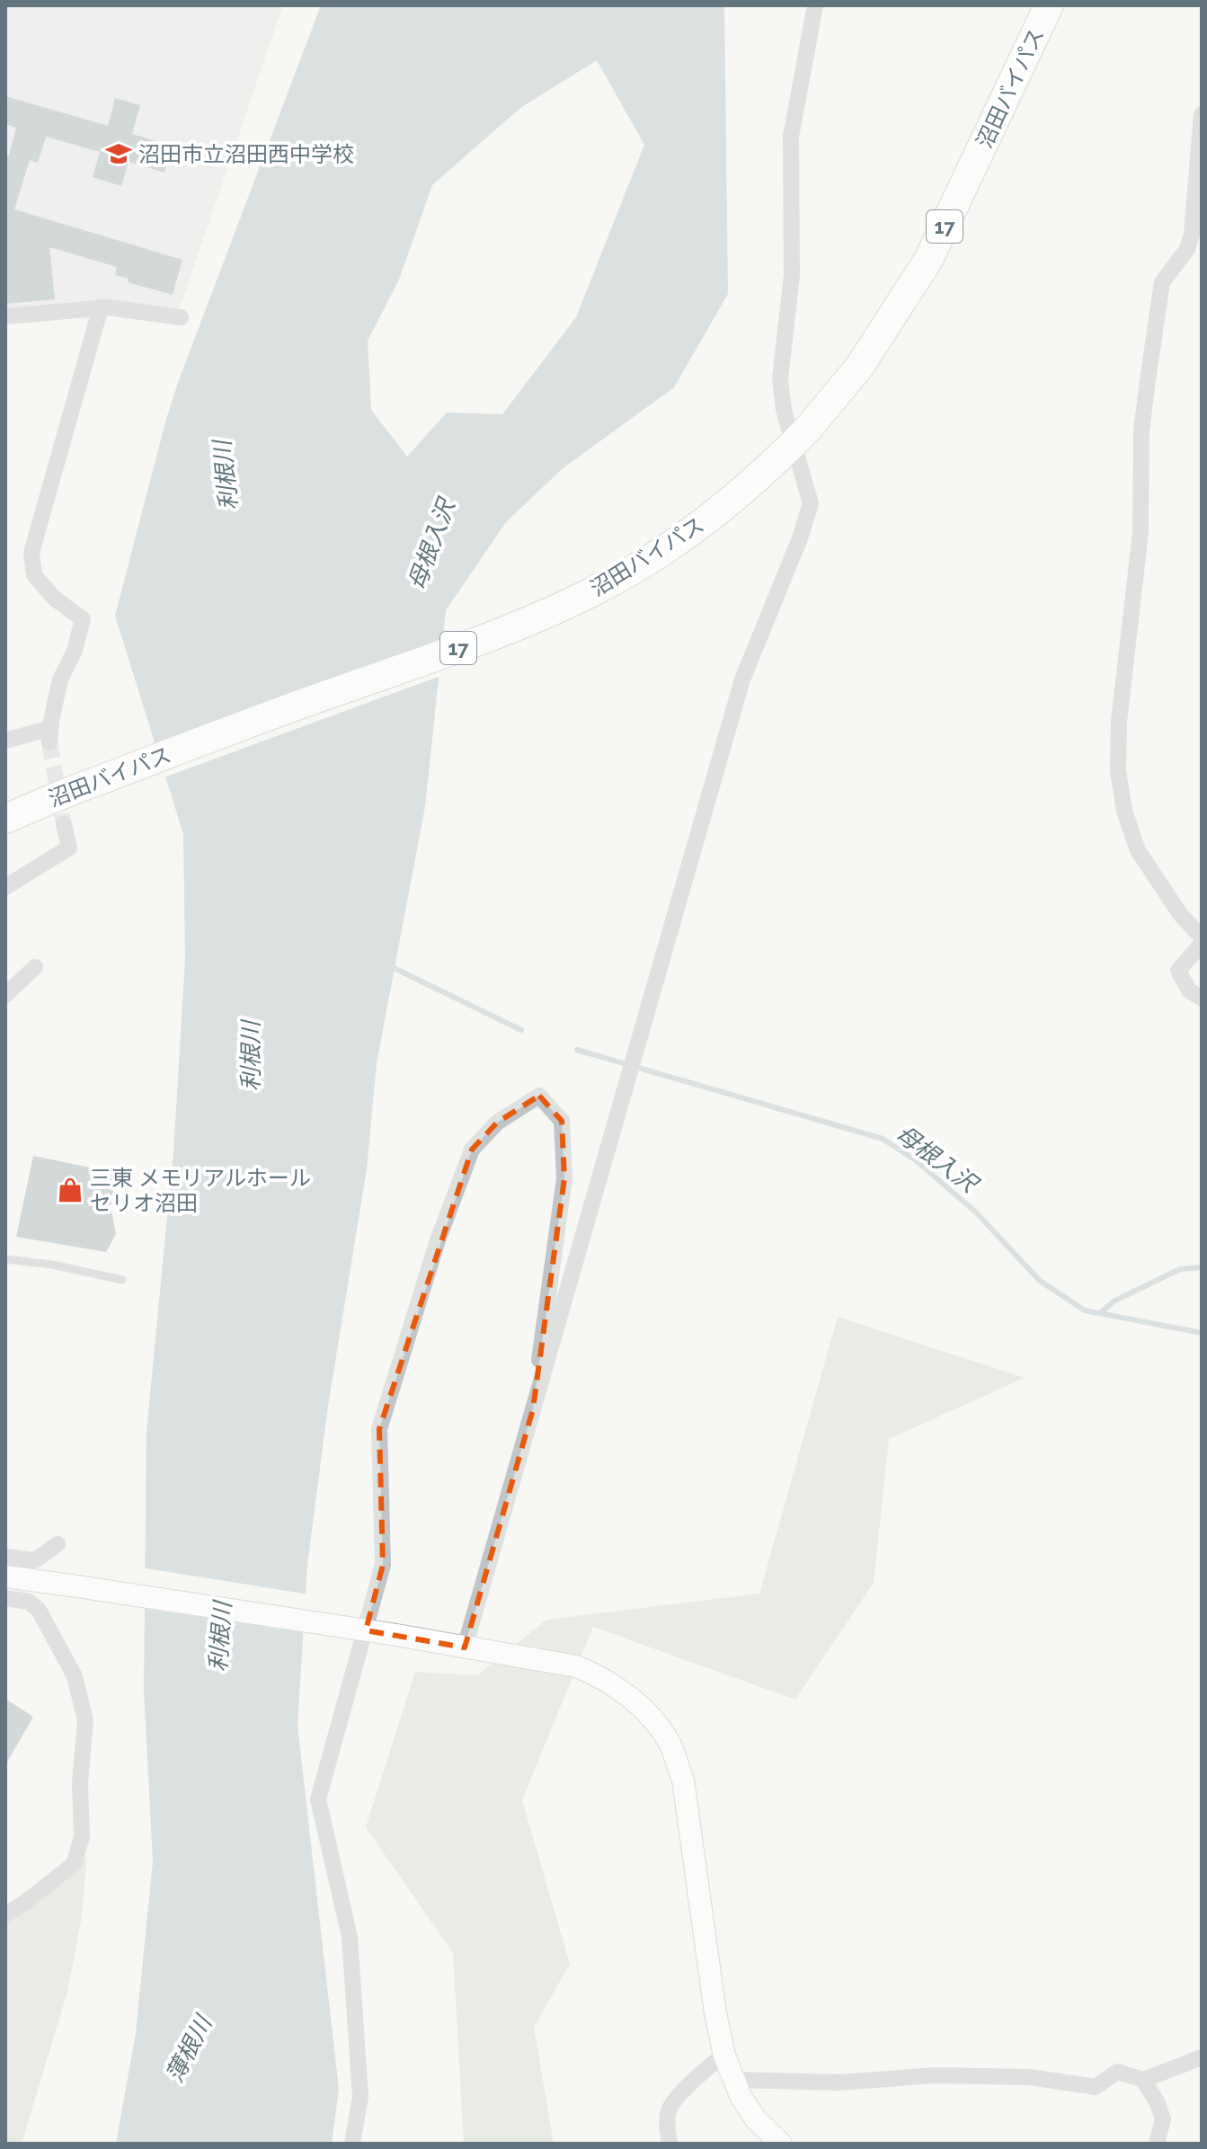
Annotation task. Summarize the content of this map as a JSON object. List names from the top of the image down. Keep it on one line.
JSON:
{"streets":{"highway":["沼田バイパス","17"]},"water":["利根川","母根入沢","薄根川"],"places":{"school or university":["沼田市立沼田西中学校"],"shop":["三東 メモリアルホール セリオ沼田"]}}
